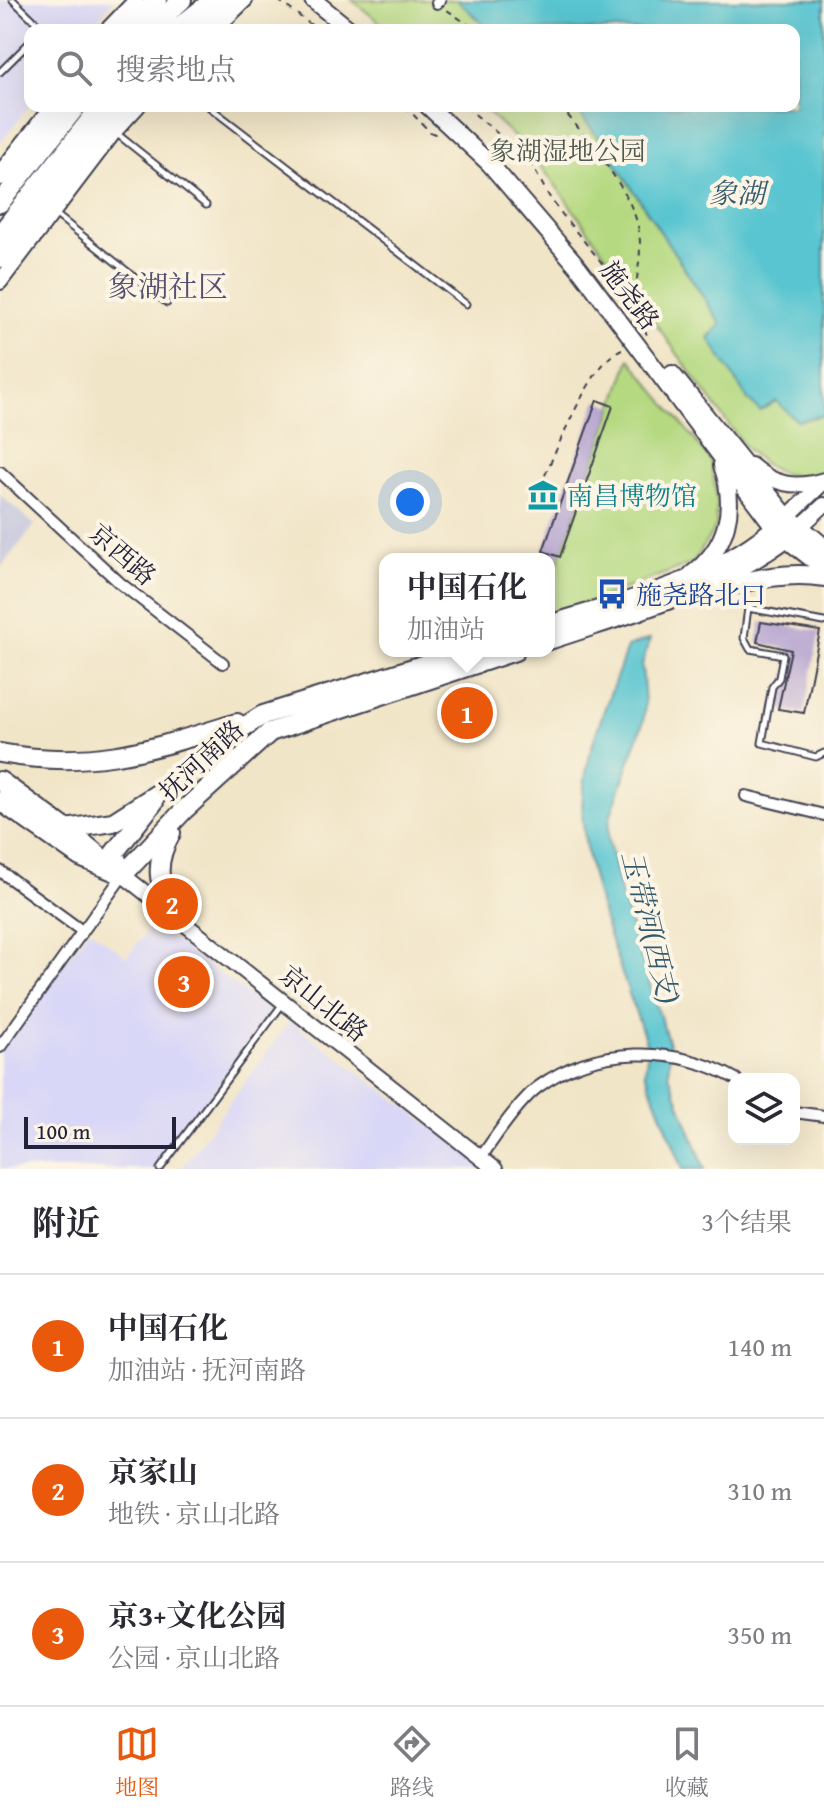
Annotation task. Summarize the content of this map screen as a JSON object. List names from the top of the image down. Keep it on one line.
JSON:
{"streets":{"highway":["抚河南路"],"main road":["施尧路","京山北路"],"street":["京西路"]},"crossings":[["抚河南路","京山北路"]],"districts":["象湖社区"],"water":["象湖","玉带河(西支)"],"parks":["象湖湿地公园"],"places":{"museum":["南昌博物馆"],"bus stop":["施尧路北口"]},"scale_bar":"100 m","page":{"search":"搜索地点","popup":["中国石化","加油站"],"pins":["1","2","3"],"scale":"100 m","heading":["附近","3个结果"],"list":[{"mark":"1","name":"中国石化","note":"加油站 · 抚河南路","value":"140 m"},{"mark":"2","name":"京家山","note":"地铁 · 京山北路","value":"310 m"},{"mark":"3","name":"京3+文化公园","note":"公园 · 京山北路","value":"350 m"}],"nav":["地图","路线","收藏"]}}
